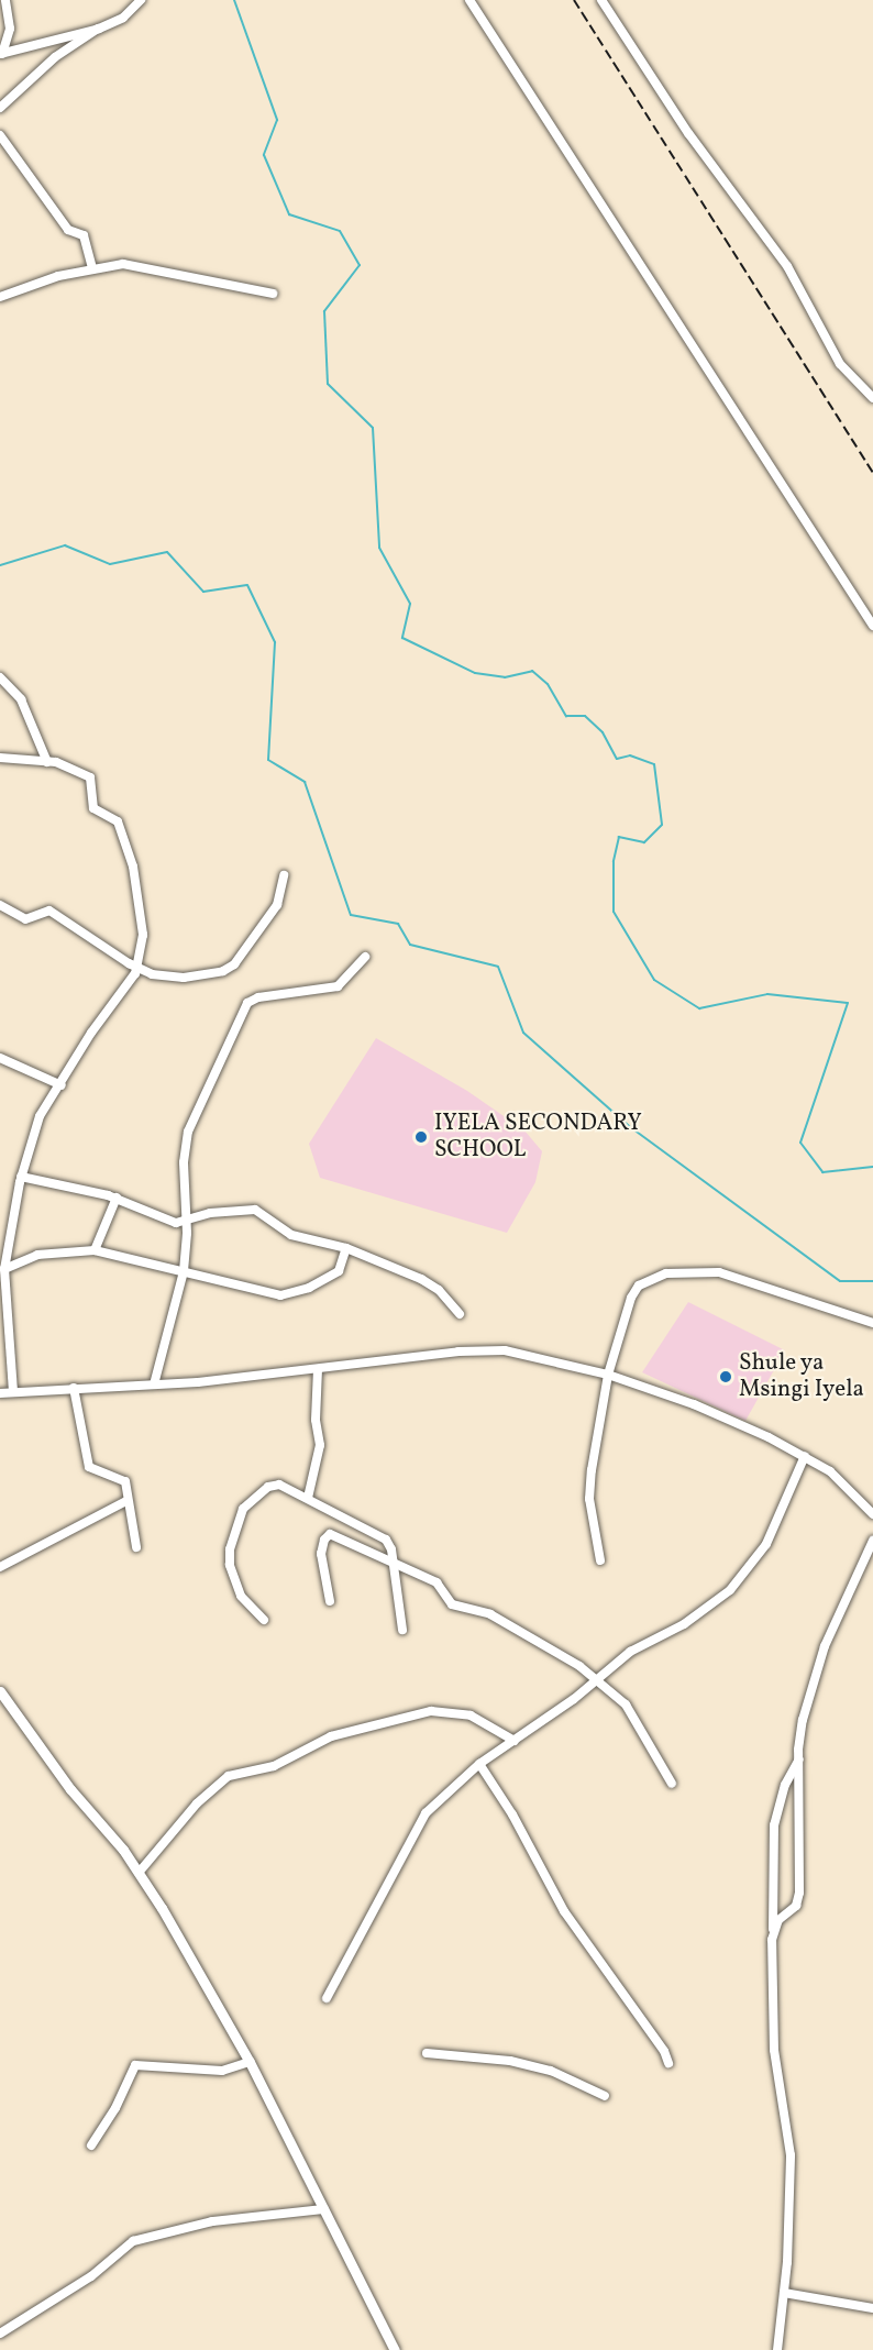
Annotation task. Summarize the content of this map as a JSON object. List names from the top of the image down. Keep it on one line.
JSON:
{"places":["IYELA SECONDARY SCHOOL","Shule ya Msingi Iyela"]}
